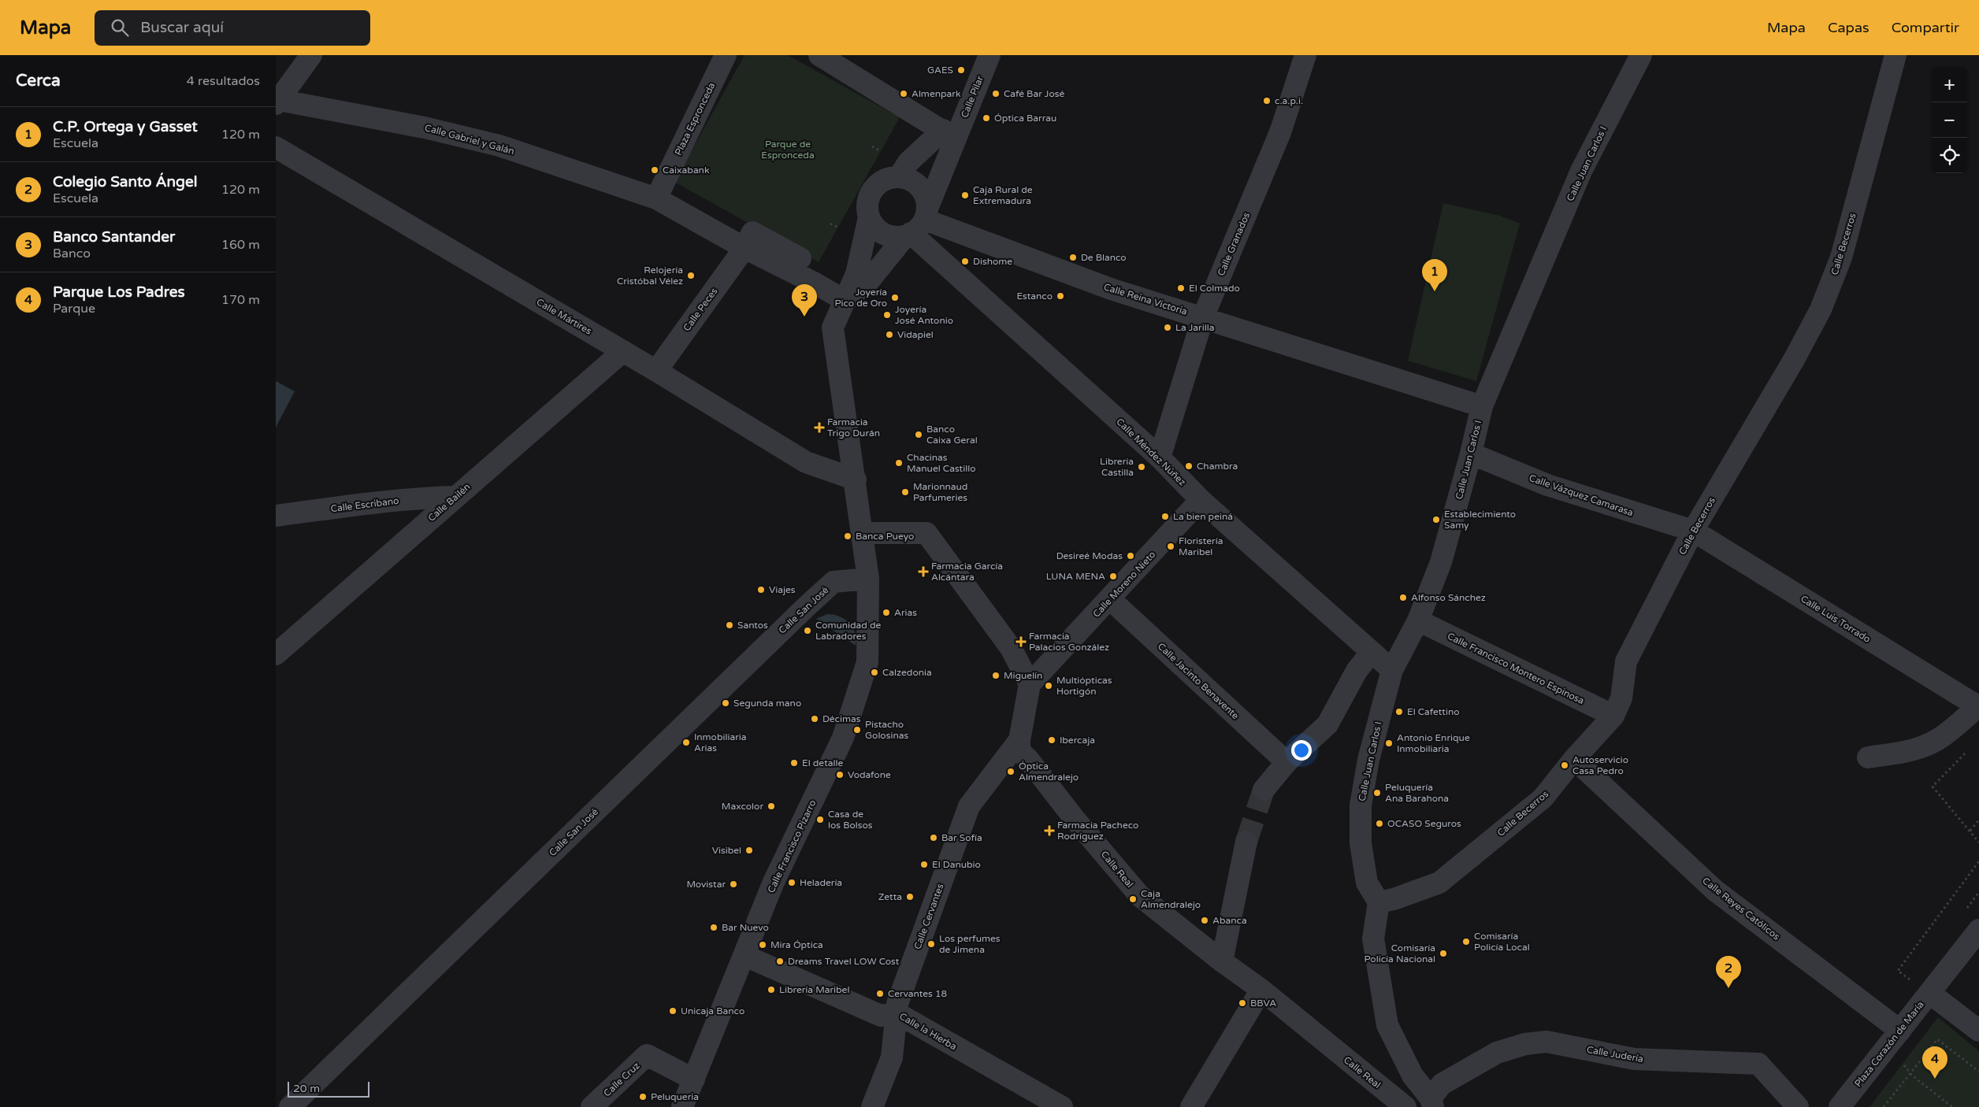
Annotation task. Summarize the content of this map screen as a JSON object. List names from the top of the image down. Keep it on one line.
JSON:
{"streets":{"street":["Calle Pilar","Plaza Espronceda","Calle Gabriel y Galán","Calle Juan Carlos I","Calle Granados","Calle Becerros","Calle Reina Victoria","Calle Peces","Calle Mártires","Calle Méndez Núñez","Calle Vázquez Camarasa","Calle Bailén","Calle Escribano","Calle Moreno Nieto","Calle San José","Calle Luis Torrado","Calle Francisco Montero Espinosa","Calle Jacinto Benavente","Calle Francisco Pizarro","Calle Real","Calle Reyes Católicos","Calle Cervantes","Calle la Hierba","Plaza Corazón de María","Calle Judería","Calle Cruz"]},"crossings":[["Plaza Espronceda","Calle Gabriel y Galán"],["Calle Juan Carlos I","Calle Becerros"],["Calle Juan Carlos I","Calle Reina Victoria"],["Calle Juan Carlos I","Calle Méndez Núñez"],["Calle Juan Carlos I","Calle Vázquez Camarasa"],["Calle Juan Carlos I","Calle Francisco Montero Espinosa"],["Calle Granados","Calle Reina Victoria"],["Calle Granados","Calle Méndez Núñez"],["Calle Becerros","Calle Vázquez Camarasa"],["Calle Becerros","Calle Luis Torrado"],["Calle Becerros","Calle Francisco Montero Espinosa"],["Calle Becerros","Calle Reyes Católicos"],["Calle Reina Victoria","Calle Méndez Núñez"],["Calle Peces","Calle Mártires"],["Calle Mártires","Calle Bailén"],["Calle Mártires","Calle Francisco Pizarro"],["Calle Méndez Núñez","Calle Moreno Nieto"],["Calle Vázquez Camarasa","Calle Luis Torrado"],["Calle Bailén","Calle Escribano"],["Calle Moreno Nieto","Calle Jacinto Benavente"],["Calle San José","Calle Francisco Pizarro"],["Calle Francisco Pizarro","Calle la Hierba"],["Calle Francisco Pizarro","Calle Cruz"],["Calle Real","Calle Cervantes"],["Calle Reyes Católicos","Plaza Corazón de María"],["Calle Cervantes","Calle la Hierba"]],"parks":["Parque de Espronceda"],"places":{"other":["GAES","Almenpark","Café Bar José","c.a.p.i.","Óptica Barrau","Caixabank","Caja Rural de Extremadura","De Blanco","Dishome","Relojería Cristóbal Vélez","El Colmado","Estanco","Joyería Pico de Oro","Joyería José Antonio","La Jarilla","Vidapiel","Banco Caixa Geral","Chacinas Manuel Castillo","Chambra","Librería Castilla","Marionnaud Parfumeries","La bien peiná","Establecimiento Samy","Banca Pueyo","Floristería Maribel","Desireé Modas","LUNA MENA","Viajes","Alfonso Sánchez","Arias","Santos","Comunidad de Labradores","Calzedonia","Miguelín","Multiópticas Hortigón","Segunda mano","El Cafettino","Décimas","Pistacho Golosinas","Ibercaja","Inmobiliaria Arias","Antonio Enrique Inmobiliaria","El detalle","Autoservicio Casa Pedro","Óptica Almendralejo","Vodafone","Peluquería Ana Barahona","Maxcolor","Casa de los Bolsos","OCASO Seguros","Bar Sofía","Visibel","El Danubio","Heladería","Movistar","Zetta","Caja Almendralejo","Abanca","Bar Nuevo","Comisaría Policía Local","Los perfumes de Jimena","Mira Óptica","Comisaría Policía Nacional","Dreams Travel LOW Cost","Librería Maribel","Cervantes 18","BBVA","Unicaja Banco","Peluqueria"],"health":["Farmacia Trigo Durán","Farmacia García Alcántara","Farmacia Palacios González","Farmacia Pacheco Rodríguez"]},"scale_bar":"20 m","page":{"header":"Mapa","search":"Buscar aquí","nav":["Mapa","Capas","Compartir"],"heading":["Cerca","4 resultados"],"map_buttons":["+","−"],"list":[{"mark":"1","name":"C.P. Ortega y Gasset","note":"Escuela","value":"120 m"},{"mark":"2","name":"Colegio Santo Ángel","note":"Escuela","value":"120 m"},{"mark":"3","name":"Banco Santander","note":"Banco","value":"160 m"},{"mark":"4","name":"Parque Los Padres","note":"Parque","value":"170 m"}],"pins":["1","3","2","4"],"scale":"20 m"}}
